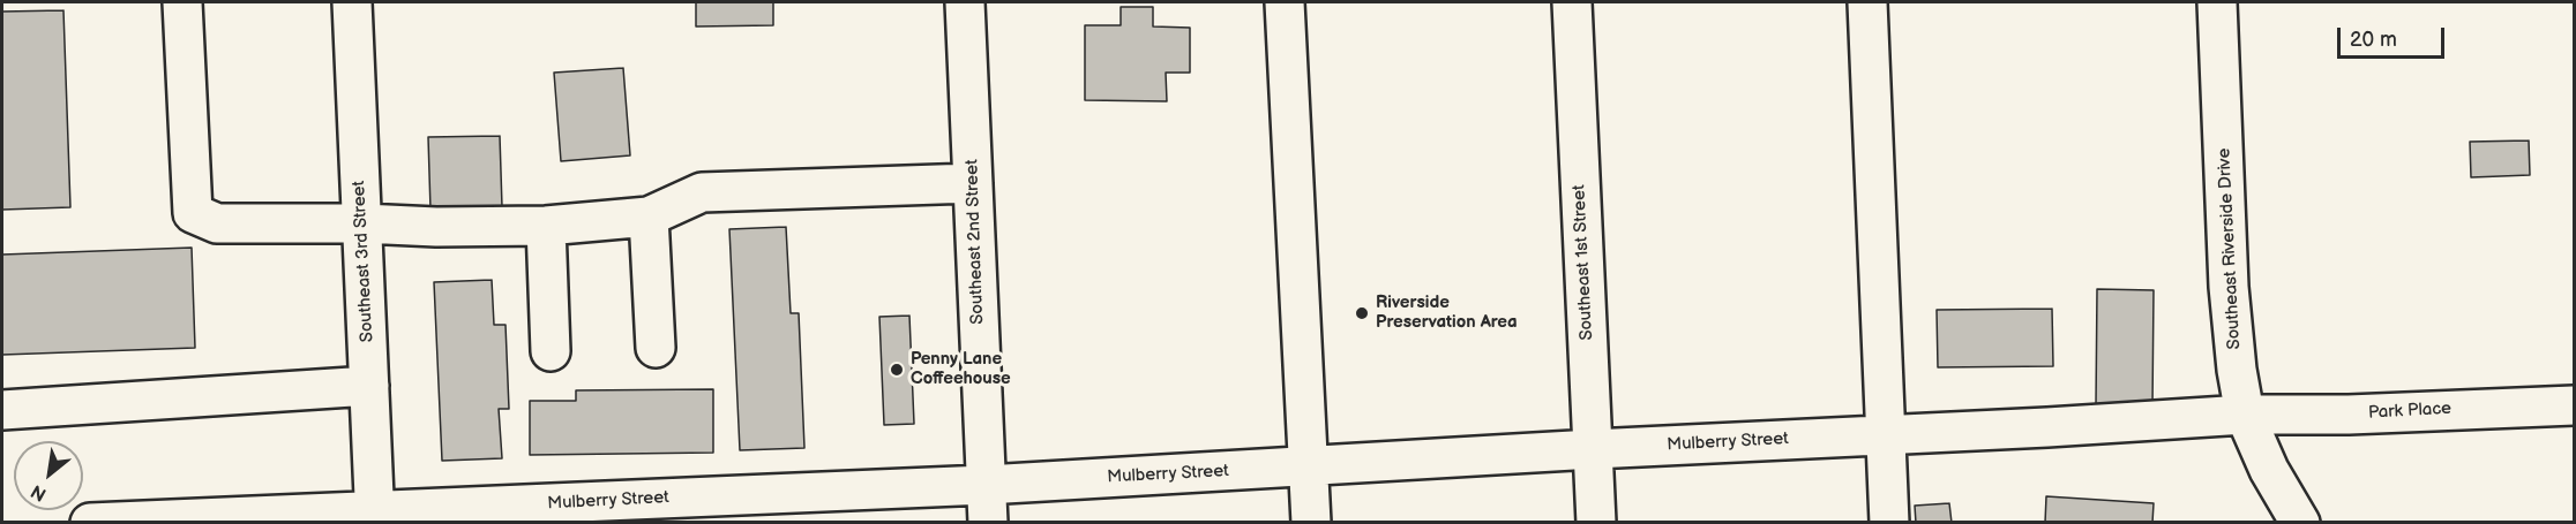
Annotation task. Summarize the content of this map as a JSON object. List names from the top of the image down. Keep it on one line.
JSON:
{"streets":{"street":["Southeast 2nd Street","Southeast Riverside Drive","Southeast 3rd Street","Southeast 1st Street","Park Place","Mulberry Street"]},"crossings":[["Southeast 2nd Street","Mulberry Street"],["Southeast Riverside Drive","Park Place"],["Southeast Riverside Drive","Mulberry Street"],["Southeast 3rd Street","Mulberry Street"],["Southeast 1st Street","Mulberry Street"],["Park Place","Mulberry Street"]],"places":["Riverside Preservation Area","Penny Lane Coffeehouse"],"scale_bar":"20 m","north":"bottom left"}
